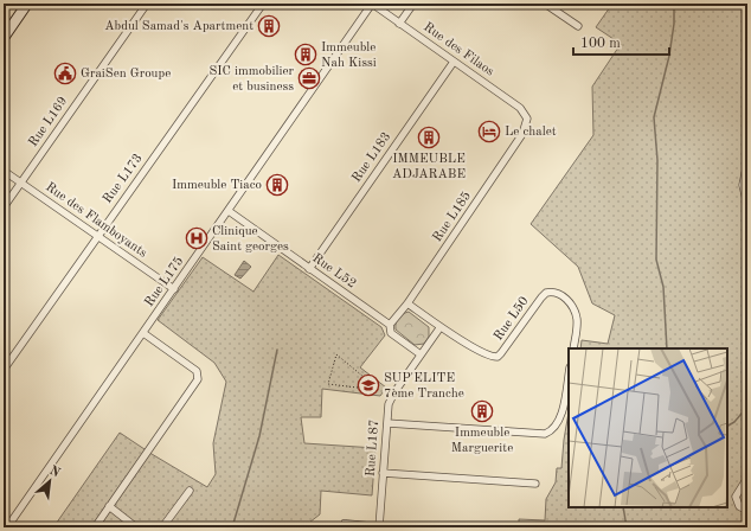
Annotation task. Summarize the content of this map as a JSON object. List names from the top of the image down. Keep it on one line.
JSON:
{"streets":{"street":["Rue des Filaos","Rue L169","Rue L183","Rue L173","Rue L185","Rue des Flamboyants","Rue L52","Rue L175","Rue L50","Rue L187"]},"crossings":[["Rue des Filaos","Rue L183"],["Rue des Filaos","Rue L185"],["Rue des Filaos","Rue L175"],["Rue L169","Rue des Flamboyants"],["Rue L183","Rue L52"],["Rue L173","Rue des Flamboyants"],["Rue L185","Rue L52"],["Rue L185","Rue L50"],["Rue des Flamboyants","Rue L175"],["Rue L52","Rue L175"],["Rue L52","Rue L187"],["Rue L50","Rue L187"]],"places":{"building":["Abdul Samad's Apartment","Immeuble Nah Kissi","IMMEUBLE ADJARABE","Immeuble Tiaco","Immeuble Marguerite"],"public building":["GraiSen Groupe"],"office":["SIC immobilier et business"],"hotel":["Le chalet"],"hospital":["Clinique Saint georges"],"school or university":["SUP'ELITE 7ème Tranche"]},"scale_bar":"100 m","north":"top right"}
